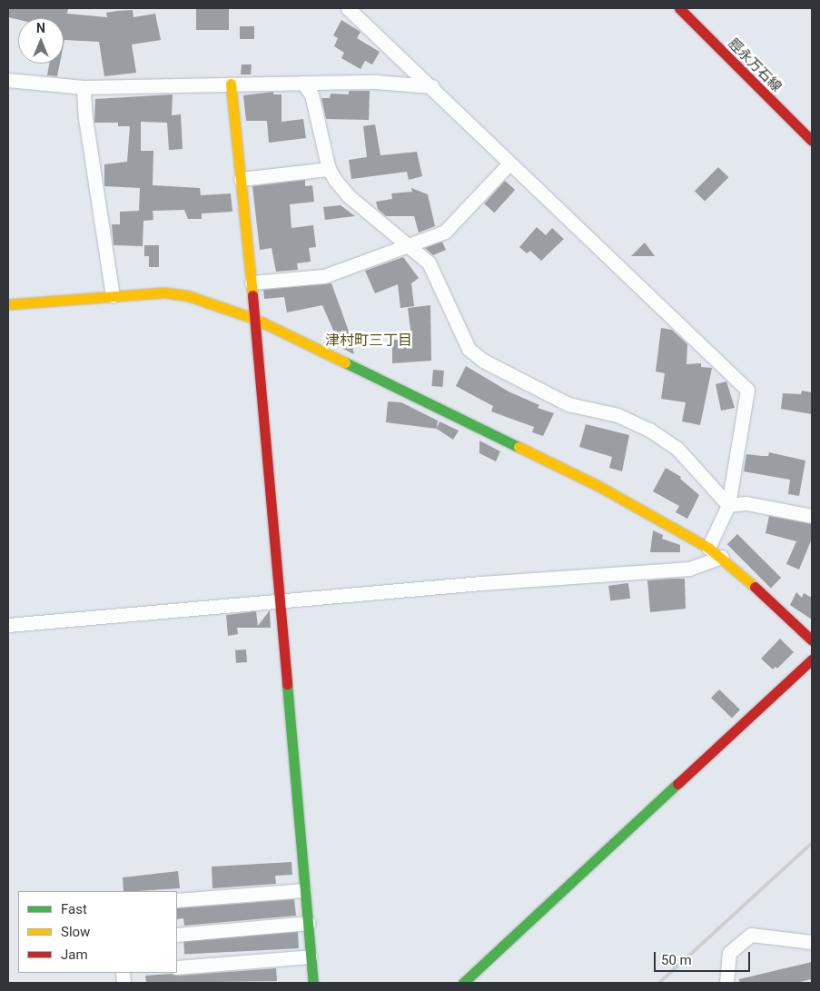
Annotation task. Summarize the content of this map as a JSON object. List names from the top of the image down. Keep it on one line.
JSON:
{"streets":{"street":["脛永万石線"]},"districts":["津村町三丁目"],"legend":["Fast","Slow","Jam"],"scale_bar":"50 m","north":"top"}
